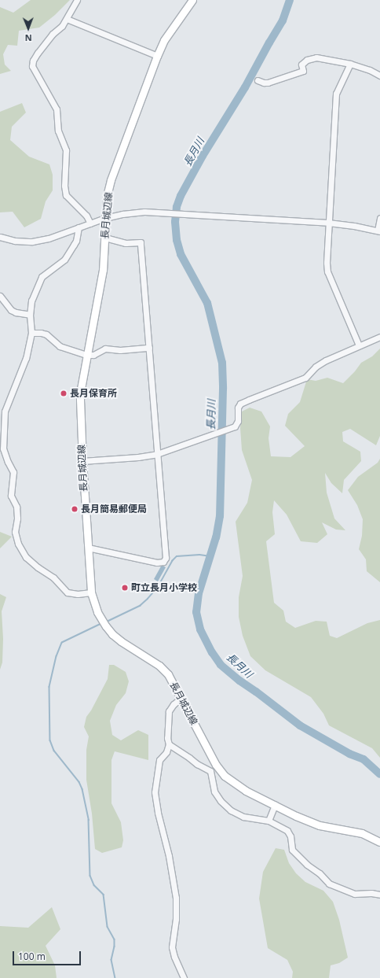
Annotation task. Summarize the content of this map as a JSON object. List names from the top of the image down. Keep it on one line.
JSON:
{"streets":{"main road":["長月城辺線"]},"water":["長月川"],"places":["長月保育所","長月簡易郵便局","町立長月小学校"],"scale_bar":"100 m","north":"bottom"}
